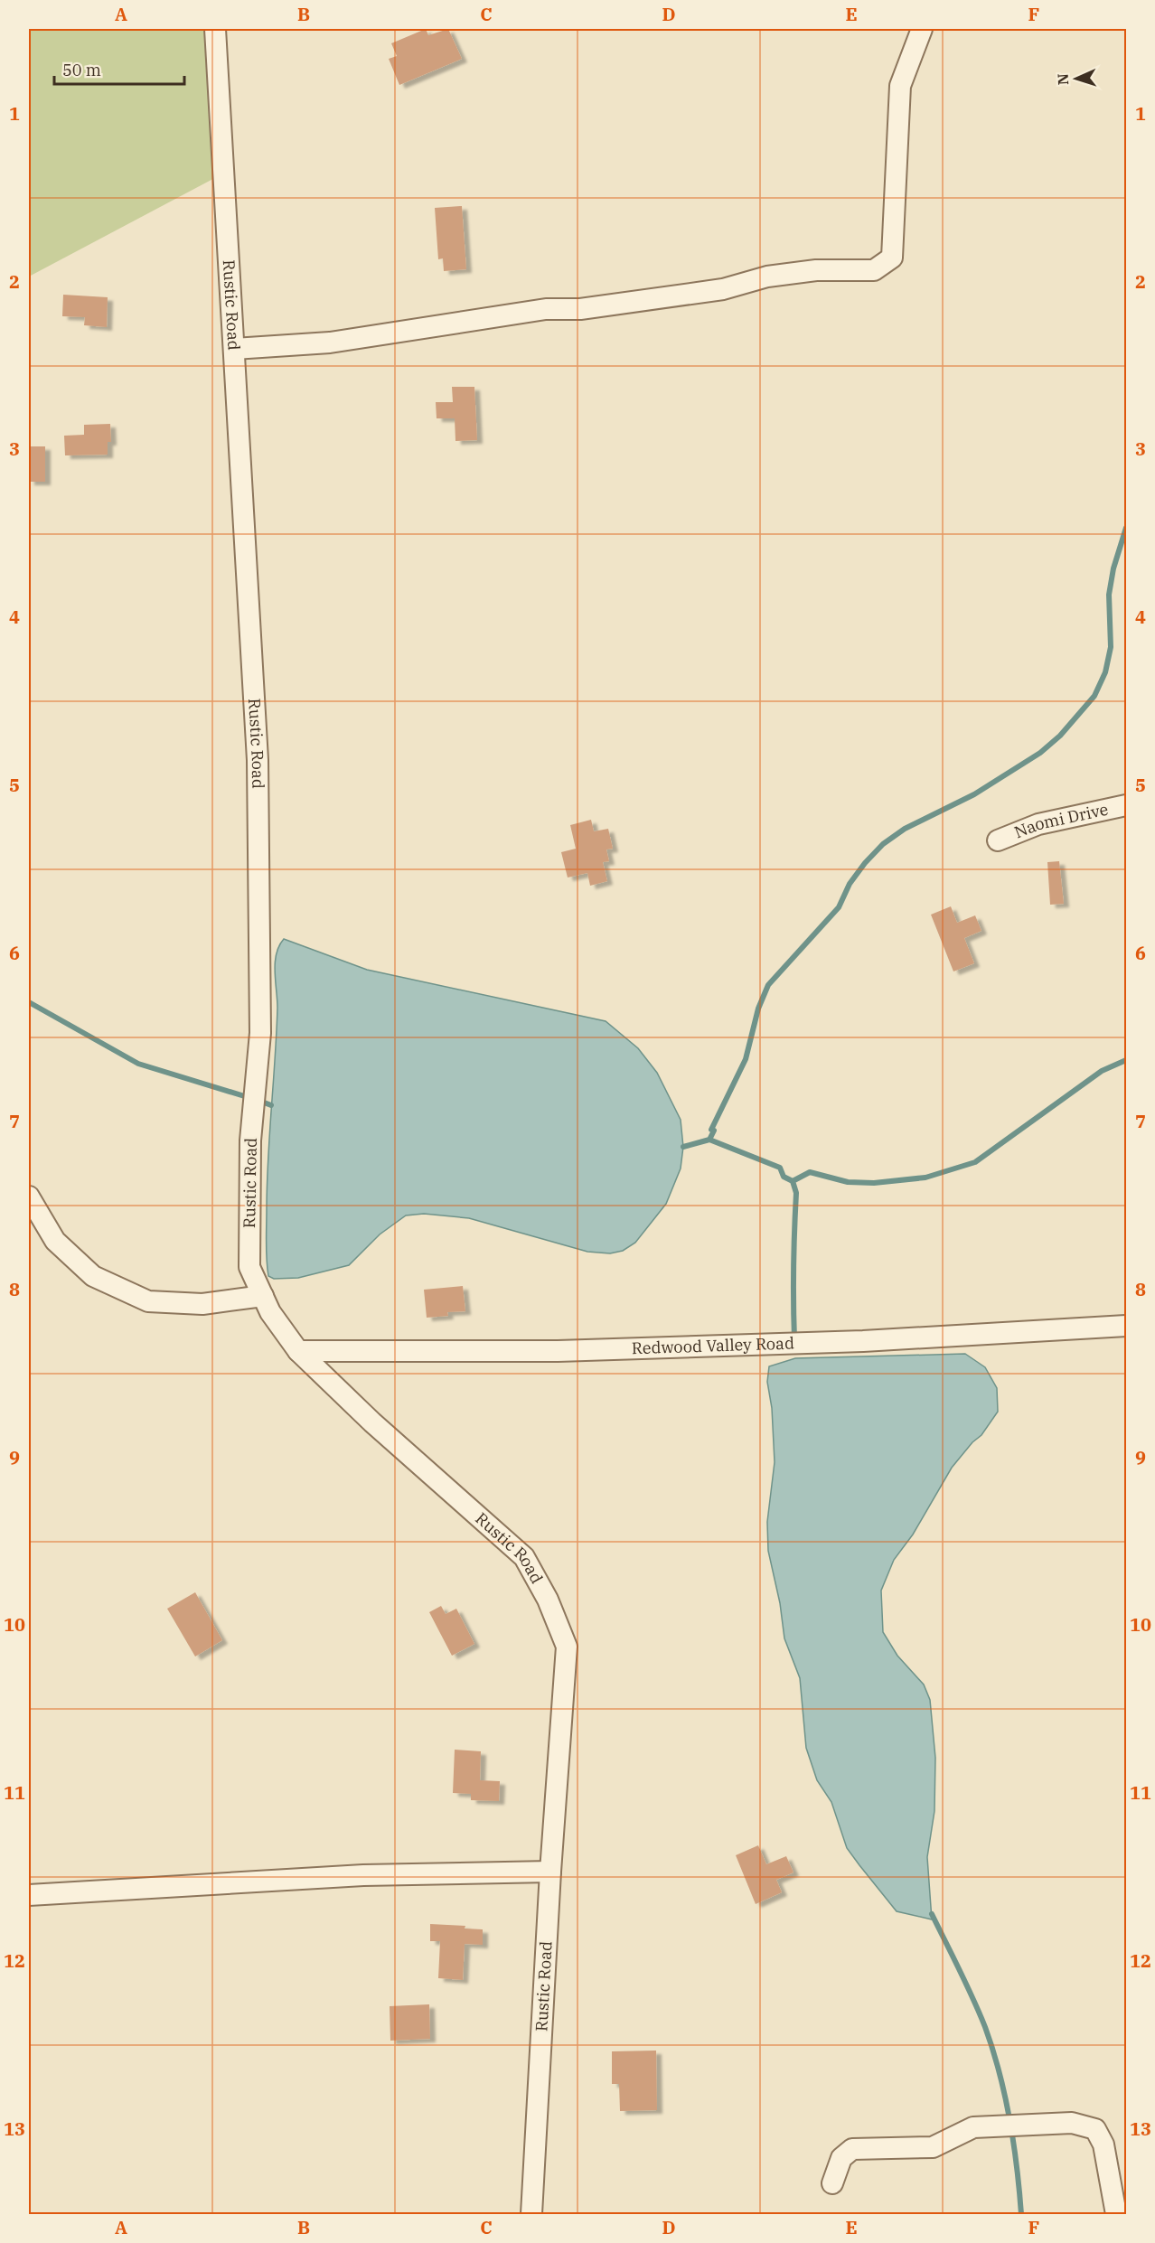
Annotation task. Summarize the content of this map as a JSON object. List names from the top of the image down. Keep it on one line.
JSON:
{"streets":{"street":["Rustic Road","Naomi Drive","Redwood Valley Road"]},"crossings":[["Rustic Road","Redwood Valley Road"]],"scale_bar":"50 m","north":"left","grid":{"columns":["A","B","C","D","E","F"],"rows":["1","2","3","4","5","6","7","8","9","10","11","12","13"]}}
